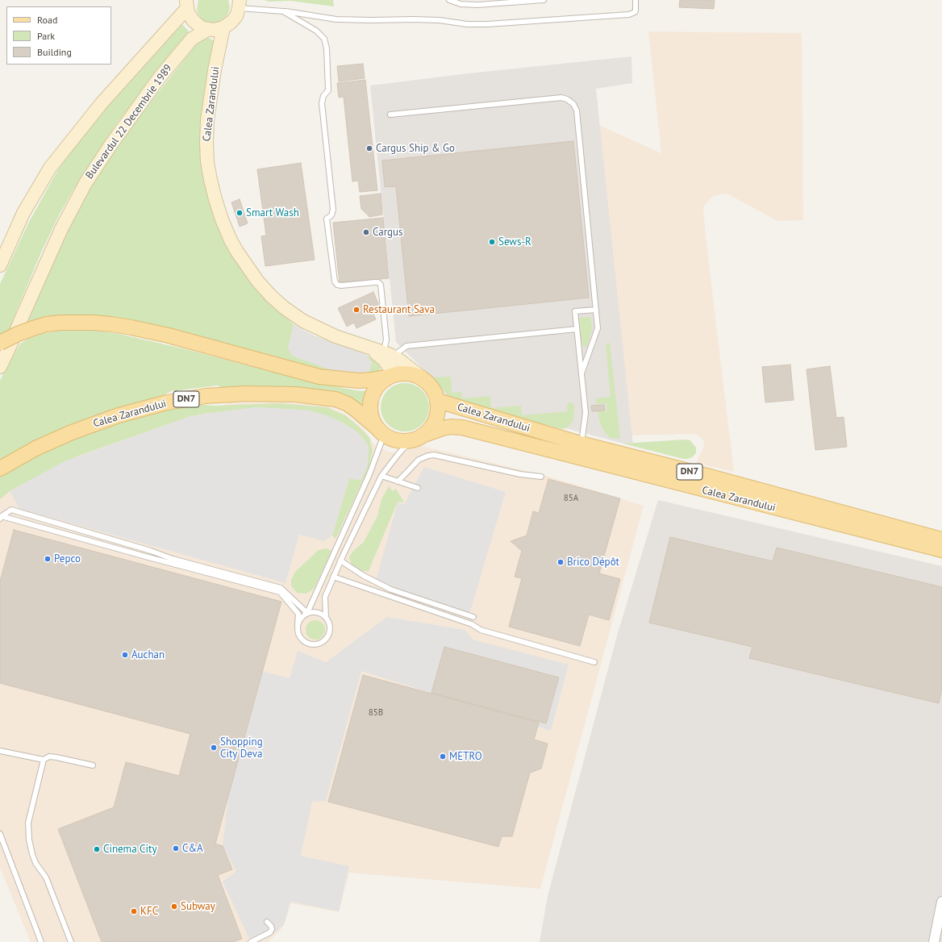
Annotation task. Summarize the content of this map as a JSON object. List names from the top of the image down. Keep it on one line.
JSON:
{"streets":{"main road":["Calea Zarandului","Bulevardul 22 Decembrie 1989","DN7"]},"crossings":[["Calea Zarandului","Bulevardul 22 Decembrie 1989"]],"places":["Cargus Ship & Go","Smart Wash","Cargus","Sews-R","Restaurant Sava","Pepco","Brico Dépôt","Auchan","Shopping City Deva","METRO","C&A","Cinema City","Subway","KFC"],"house_numbers":["85A","85B"],"legend":["Road","Park","Building"]}
